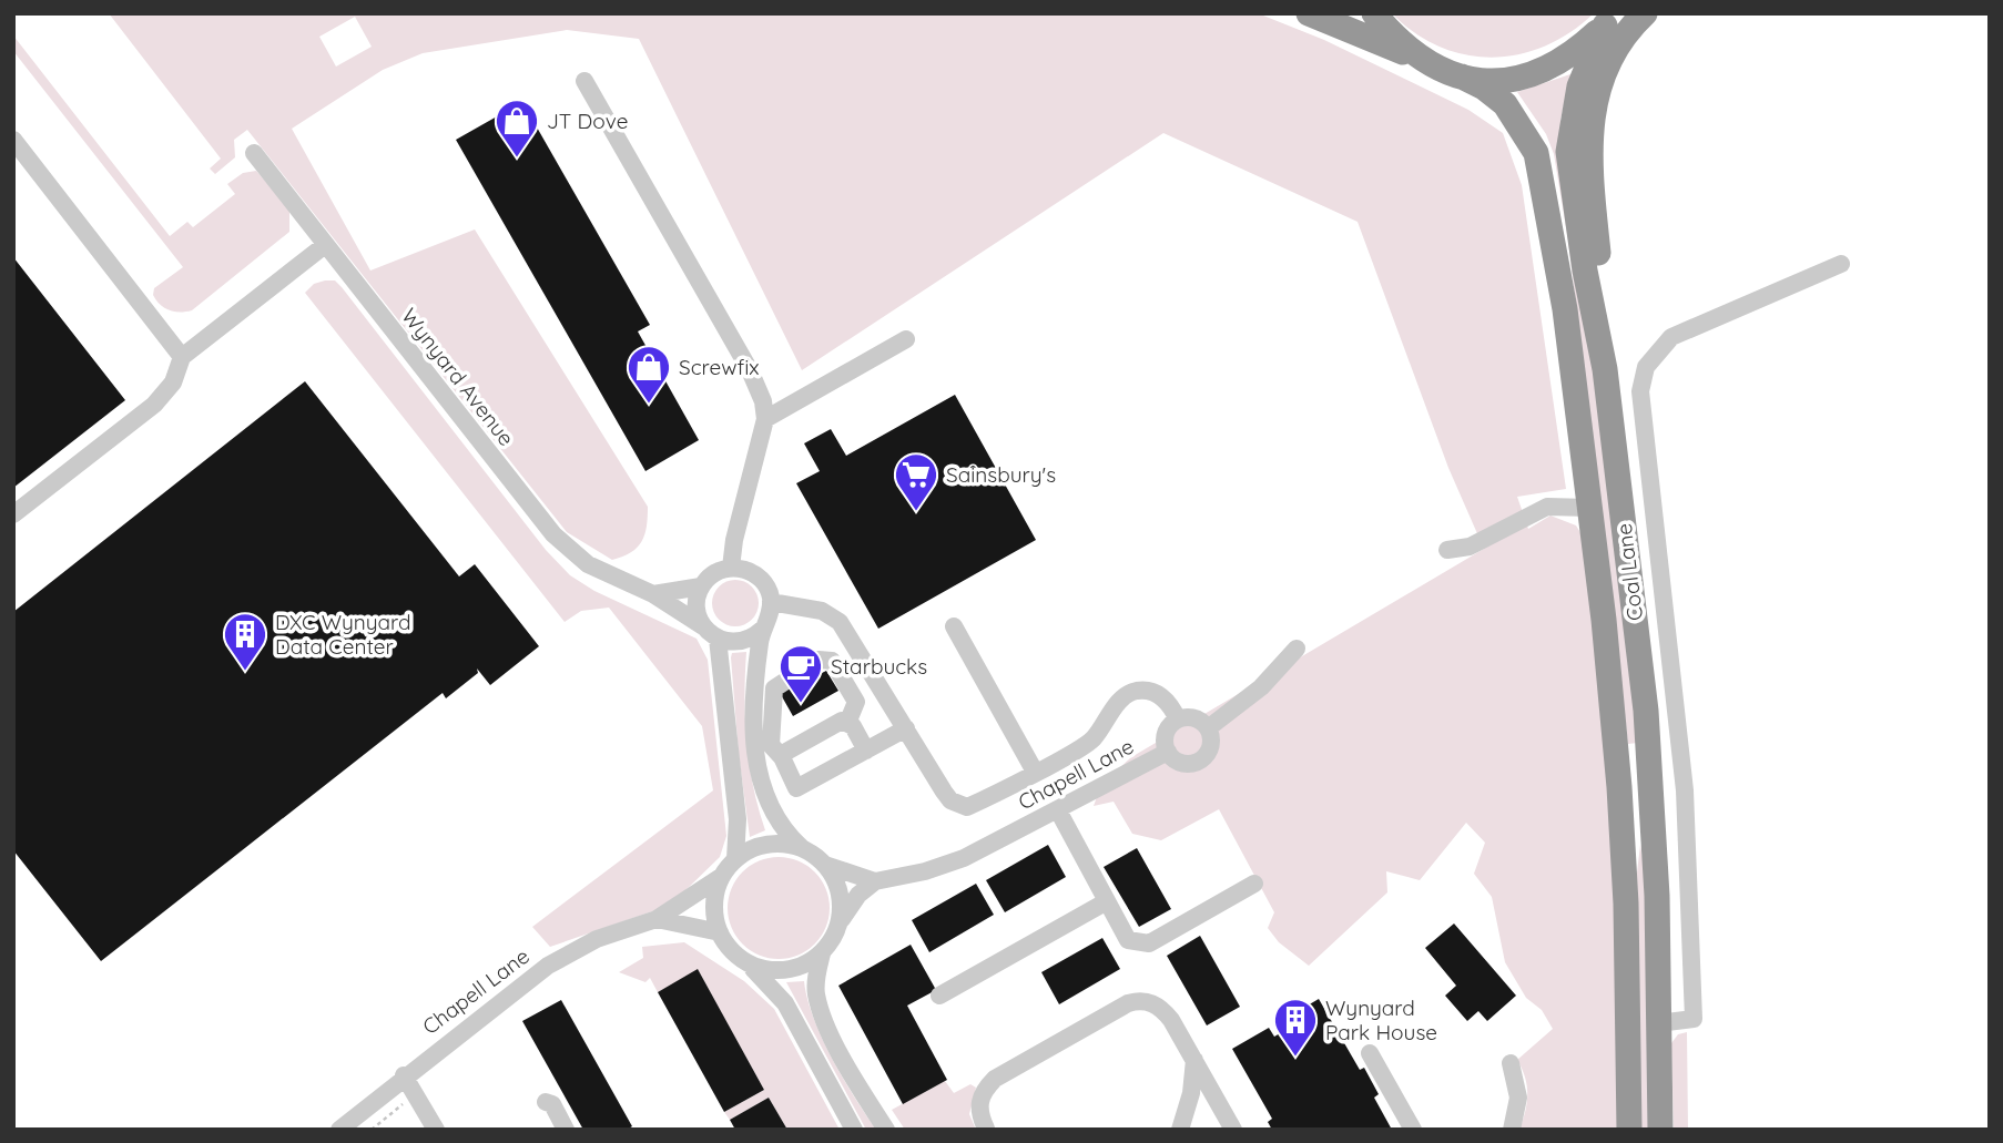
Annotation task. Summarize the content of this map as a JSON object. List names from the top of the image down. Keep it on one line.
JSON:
{"streets":{"highway":["Coal Lane"],"street":["Wynyard Avenue","Chapell Lane"]},"places":{"shop":["JT Dove","Screwfix"],"supermarket":["Sainsbury's"],"building":["DXC Wynyard Data Center","Wynyard Park House"],"cafe":["Starbucks"]}}
